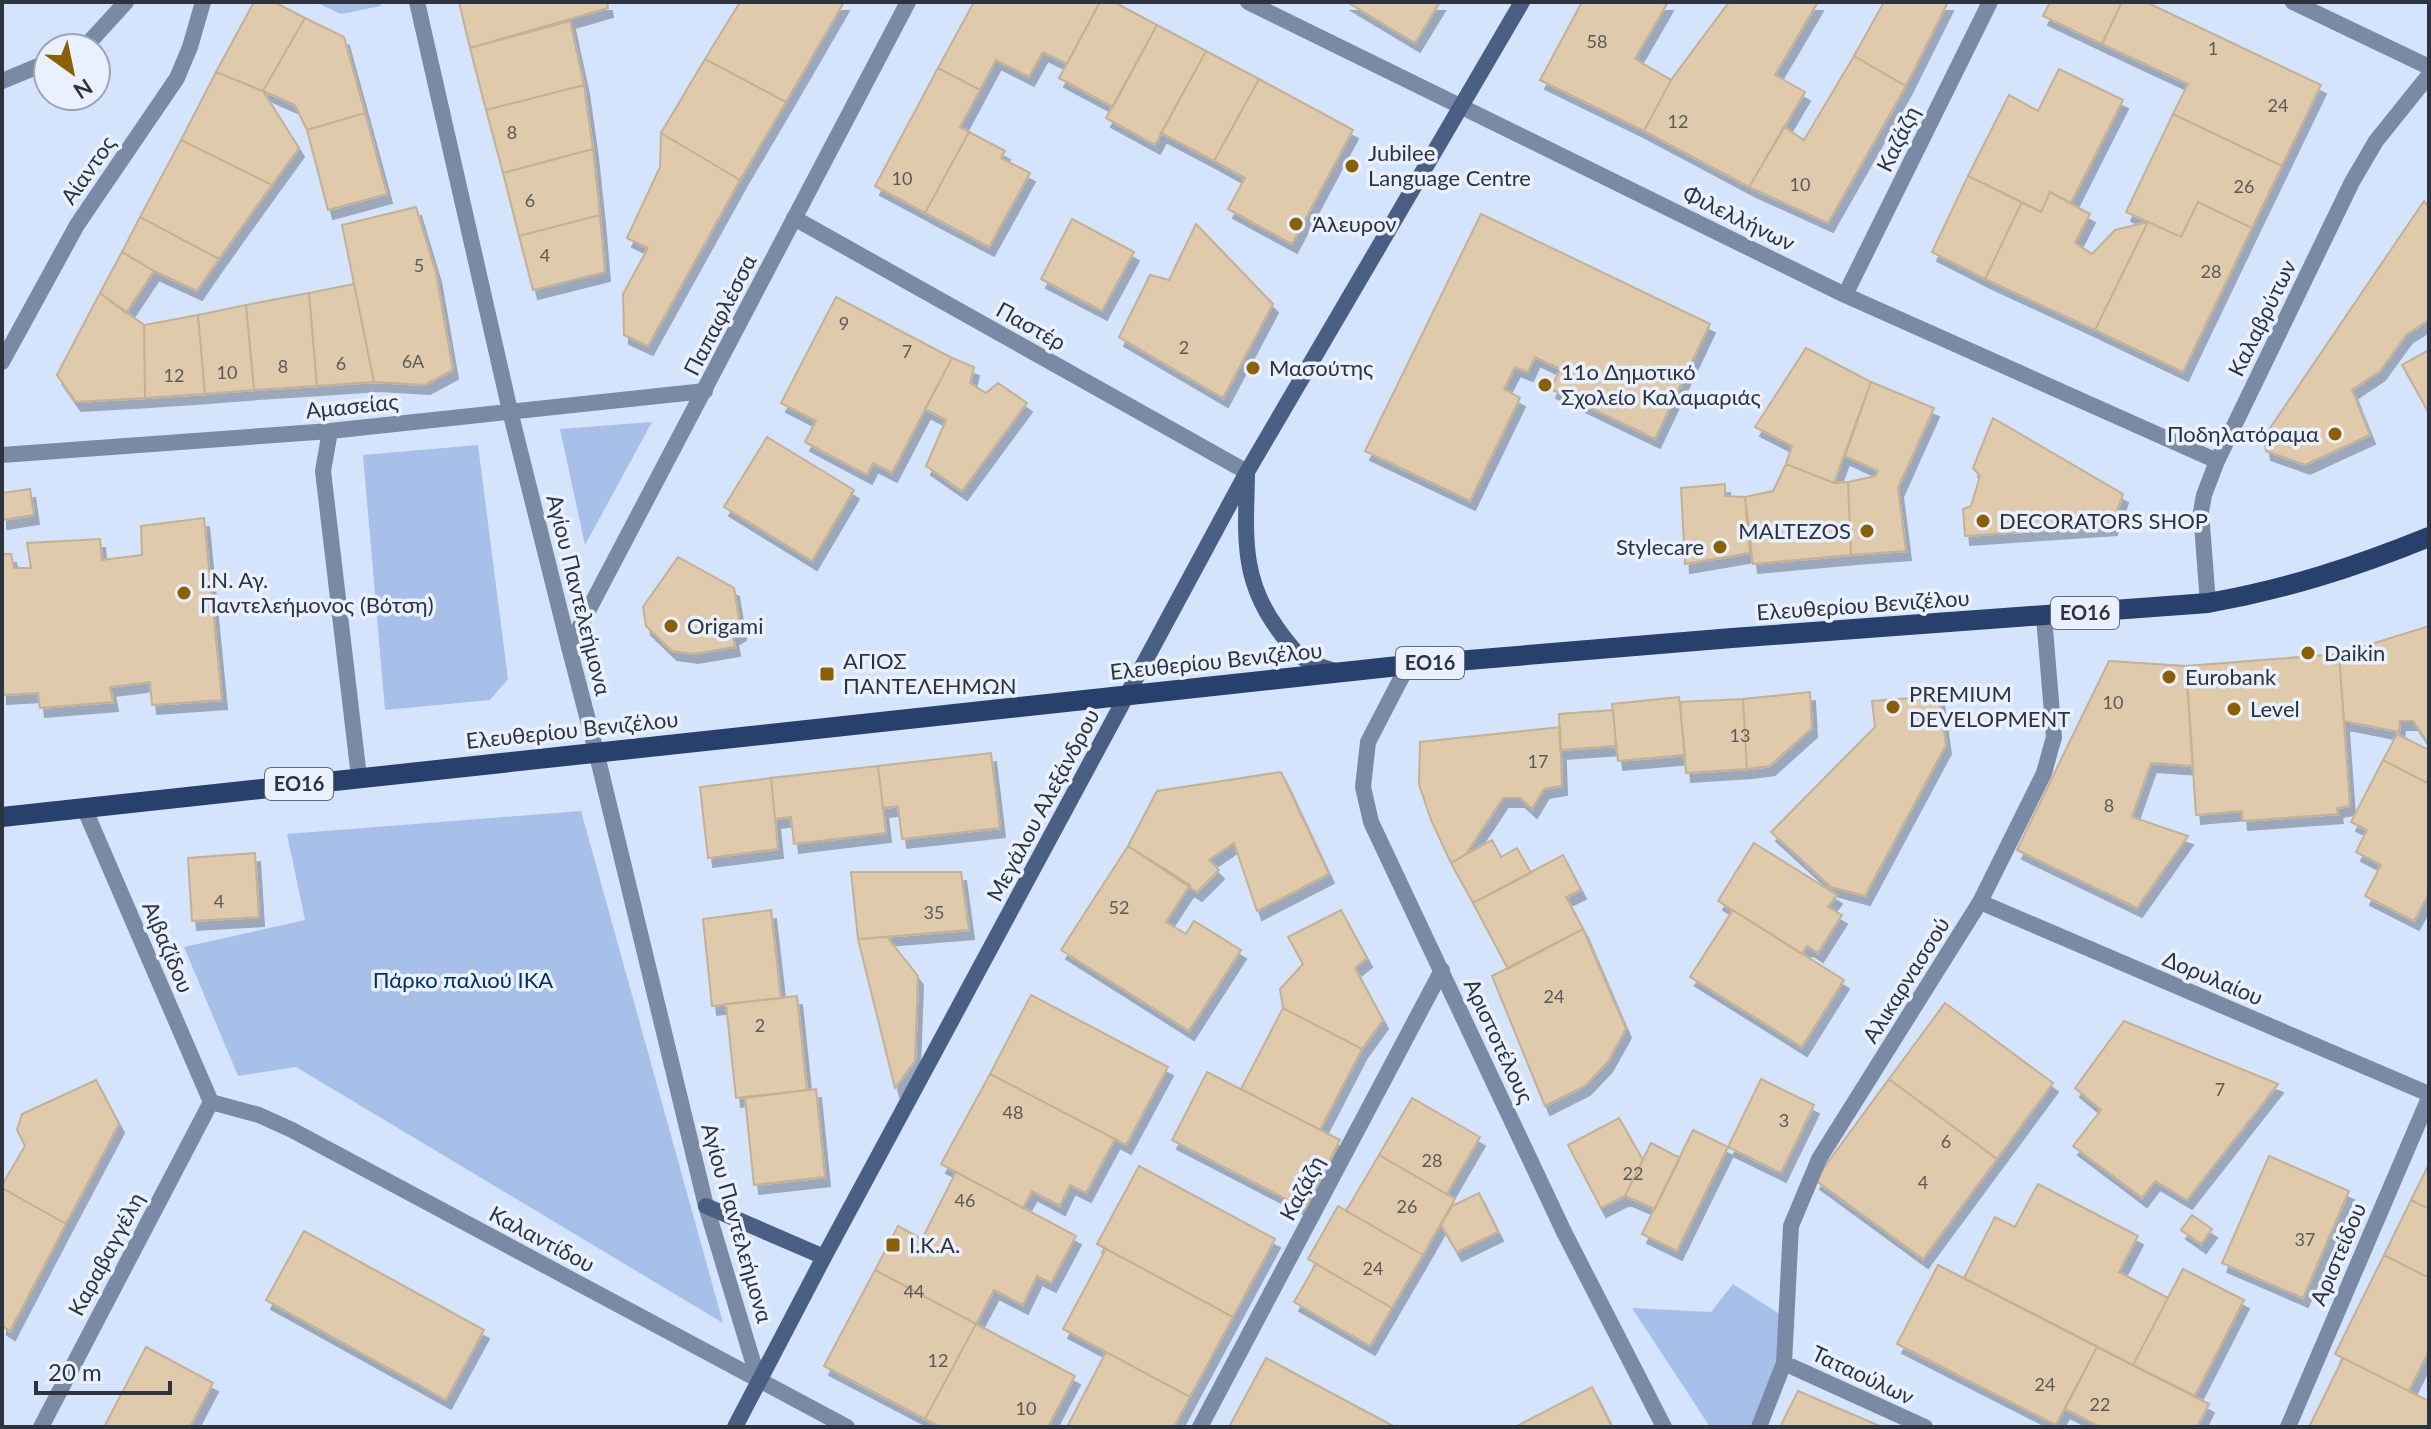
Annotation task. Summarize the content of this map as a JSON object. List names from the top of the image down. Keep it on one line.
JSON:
{"streets":{"main road":["Ελευθερίου Βενιζέλου","ΕΟ16","Μεγάλου Αλεξάνδρου"],"street":["Καζάζη","Αίαντος","Φιλελλήνων","Παπαφλέσσα","Καλαβρύτων","Παστέρ","Αμασείας","Αγίου Παντελεήμονα","Αιβαζίδου","Δορυλαίου","Αλικαρνασσού","Αριστοτέλους","Καλαντίδου","Καραβαγγέλη","Αριστείδου","Ταταούλων"]},"crossings":[["Καζάζη","Φιλελλήνων"],["Καζάζη","Αριστοτέλους"],["Φιλελλήνων","Καλαβρύτων"],["Φιλελλήνων","Μεγάλου Αλεξάνδρου"],["Παπαφλέσσα","Παστέρ"],["Παπαφλέσσα","Αμασείας"],["Παπαφλέσσα","Αγίου Παντελεήμονα"],["Καλαβρύτων","Ελευθερίου Βενιζέλου"],["Παστέρ","Μεγάλου Αλεξάνδρου"],["Αμασείας","Αγίου Παντελεήμονα"],["Αγίου Παντελεήμονα","Ελευθερίου Βενιζέλου"],["Αγίου Παντελεήμονα","Μεγάλου Αλεξάνδρου"],["Αγίου Παντελεήμονα","Καλαντίδου"],["Ελευθερίου Βενιζέλου","Μεγάλου Αλεξάνδρου"],["Ελευθερίου Βενιζέλου","Αιβαζίδου"],["Ελευθερίου Βενιζέλου","Αλικαρνασσού"],["Ελευθερίου Βενιζέλου","Αριστοτέλους"],["Μεγάλου Αλεξάνδρου","Καλαντίδου"],["Αιβαζίδου","Καλαντίδου"],["Αιβαζίδου","Καραβαγγέλη"],["Δορυλαίου","Αλικαρνασσού"],["Δορυλαίου","Αριστείδου"],["Αλικαρνασσού","Ταταούλων"],["Καλαντίδου","Καραβαγγέλη"]],"parks":["Πάρκο παλιού ΙΚΑ"],"places":{"other":["Jubilee Language Centre","Άλευρον","Μασούτης","11ο Δημοτικό Σχολείο Καλαμαριάς","Ποδηλατόραμα","DECORATORS SHOP","MALTEZOS","Stylecare","Ι.Ν. Αγ. Παντελεήμονος (Βότση)","Origami","Daikin","Eurobank","PREMIUM DEVELOPMENT","Level"],"transit":["ΑΓΙΟΣ ΠΑΝΤΕΛΕΗΜΩΝ","Ι.Κ.Α."]},"house_numbers":["58","1","24","12","8","10","10","26","6","4","5","28","9","2","7","6Α","6","8","10","12","10","13","17","8","4","52","35","24","2","7","48","3","6","28","22","4","46","26","37","24","44","12","24","22","10"],"scale_bar":"20 m","north":"bottom right"}
